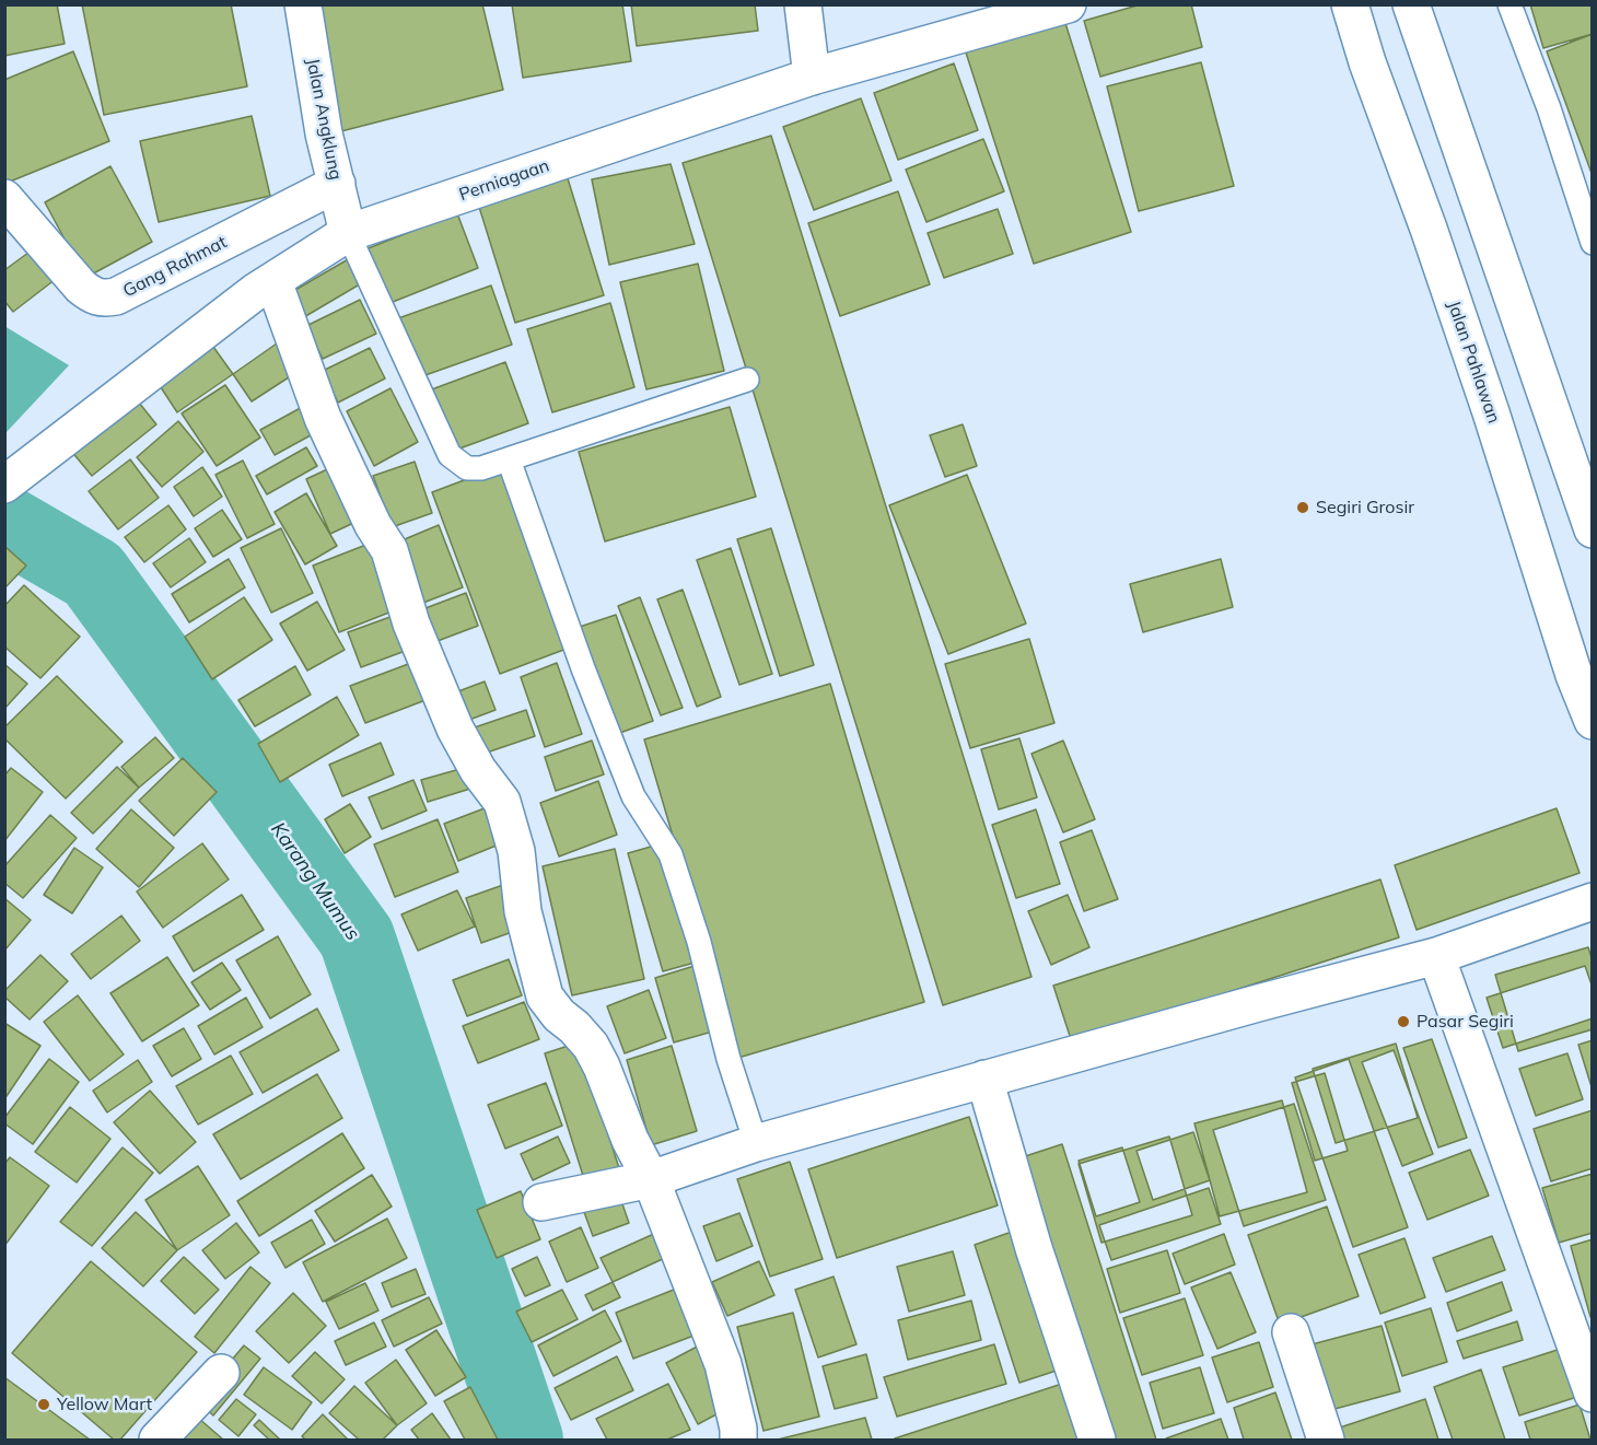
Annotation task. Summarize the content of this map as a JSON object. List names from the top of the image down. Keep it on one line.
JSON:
{"streets":{"street":["Jalan Angklung","Perniagaan","Gang Rahmat","Jalan Pahlawan"]},"crossings":[["Jalan Angklung","Perniagaan"],["Jalan Angklung","Gang Rahmat"]],"water":["Karang Mumus"],"places":["Segiri Grosir","Pasar Segiri","Yellow Mart"]}
